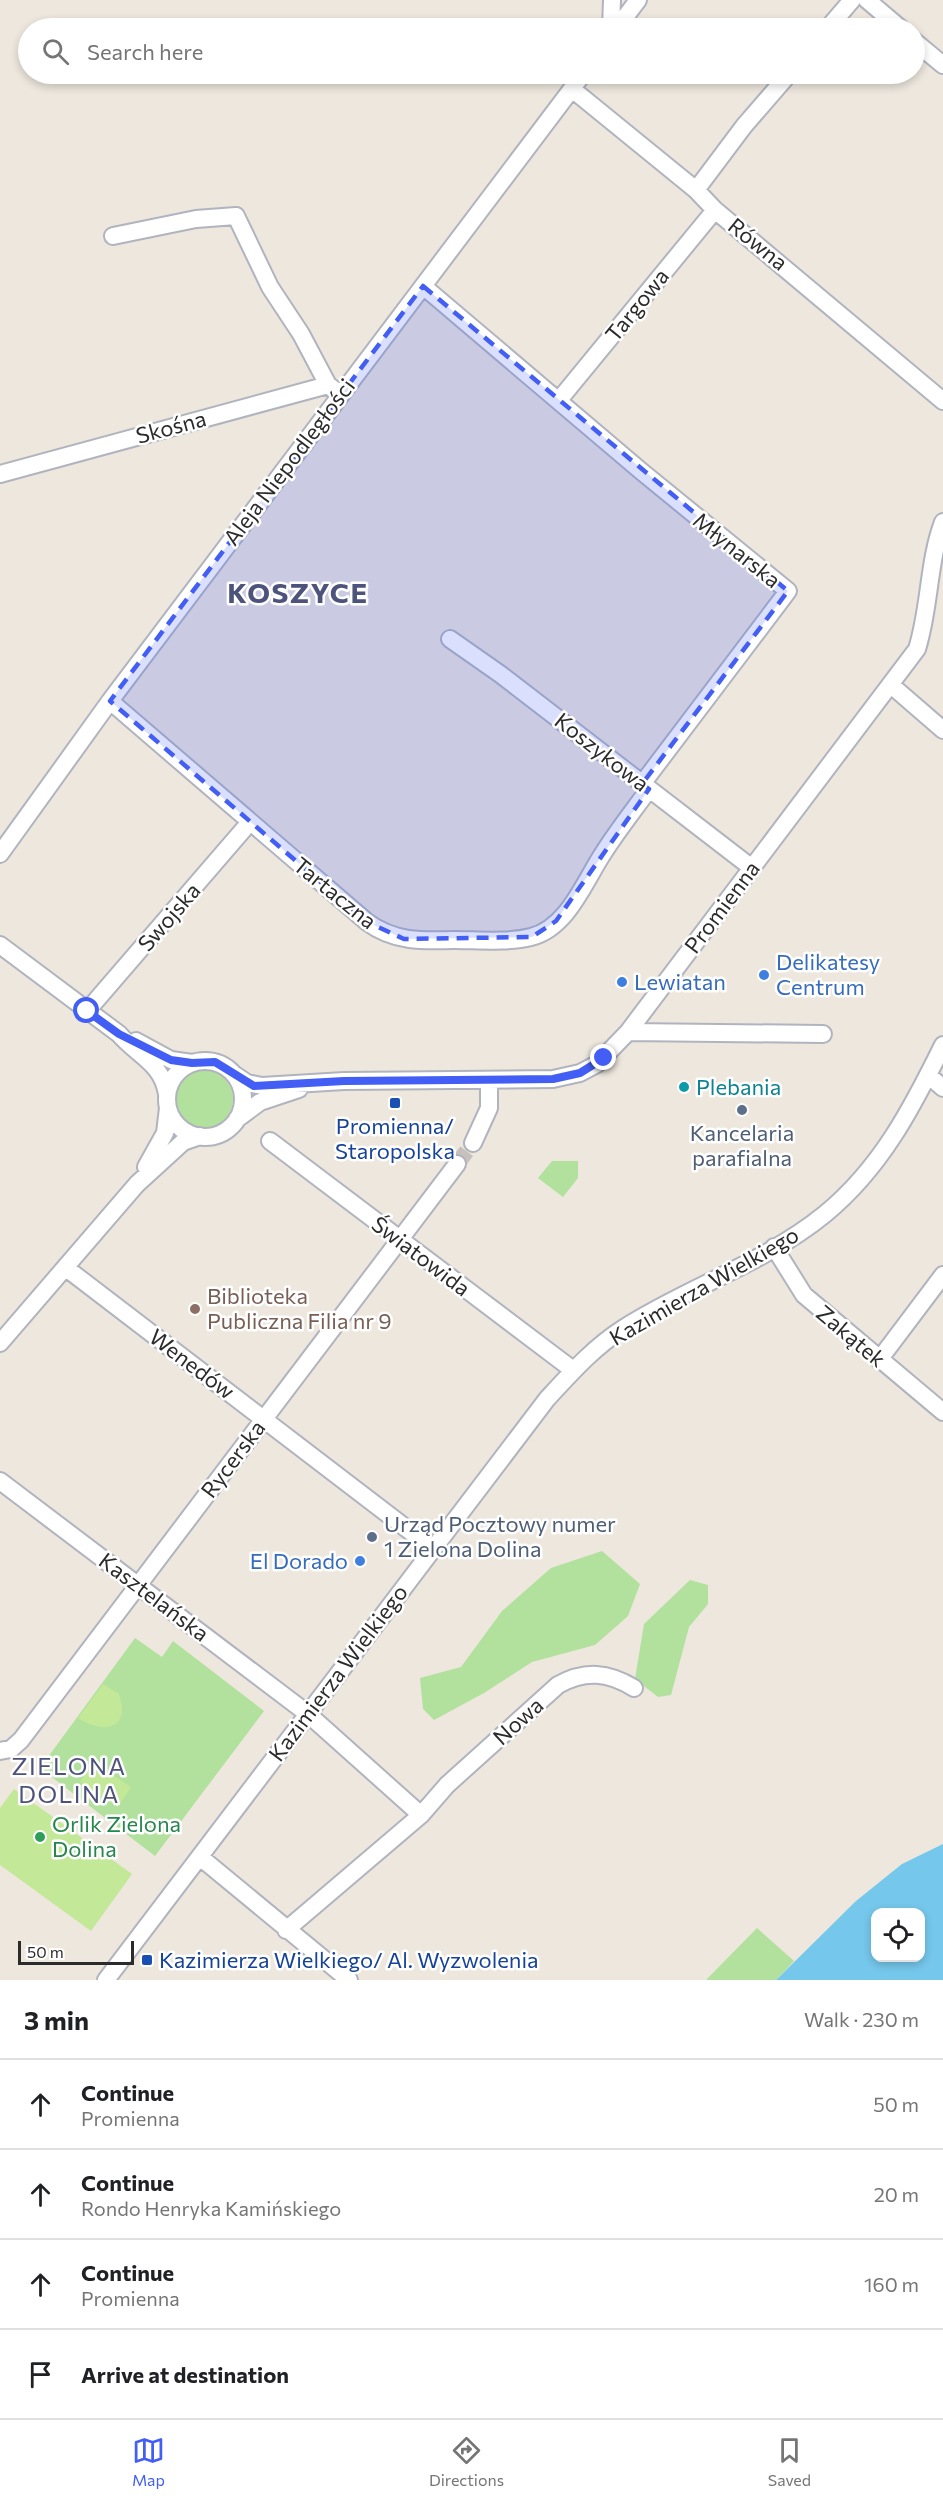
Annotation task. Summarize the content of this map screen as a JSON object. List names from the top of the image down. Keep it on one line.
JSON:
{"streets":{"street":["Równa","Targowa","Skośna","Aleja Niepodległości","Młynarska","Koszykowa","Tartaczna","Promienna","Swojska","Światowida","Kazimierza Wielkiego","Zakątek","Wenedów","Rycerska","Kasztelańska","Nowa"]},"crossings":[["Równa","Targowa"],["Równa","Aleja Niepodległości"],["Targowa","Młynarska"],["Skośna","Aleja Niepodległości"],["Aleja Niepodległości","Młynarska"],["Aleja Niepodległości","Tartaczna"],["Młynarska","Koszykowa"],["Młynarska","Tartaczna"],["Koszykowa","Tartaczna"],["Koszykowa","Promienna"],["Tartaczna","Swojska"],["Światowida","Kazimierza Wielkiego"],["Światowida","Rycerska"],["Kazimierza Wielkiego","Zakątek"],["Kazimierza Wielkiego","Wenedów"],["Kazimierza Wielkiego","Kasztelańska"],["Wenedów","Rycerska"],["Rycerska","Kasztelańska"]],"districts":["KOSZYCE","ZIELONA DOLINA"],"places":{"other":["Delikatesy Centrum","Lewiatan","Plebania","Kancelaria parafialna","Biblioteka Publiczna Filia nr 9","Urząd Pocztowy numer 1 Zielona Dolina","El Dorado","Orlik Zielona Dolina"],"transit":["Promienna/ Staropolska","Kazimierza Wielkiego/ Al. Wyzwolenia"]},"scale_bar":"50 m","page":{"search":"Search here","scale":"50 m","heading":["3 min","Walk · 230 m"],"list":[["Continue","Promienna","50 m"],["Continue","Rondo Henryka Kamińskiego","20 m"],["Continue","Promienna","160 m"],"Arrive at destination"],"nav":["Map","Directions","Saved"]}}
